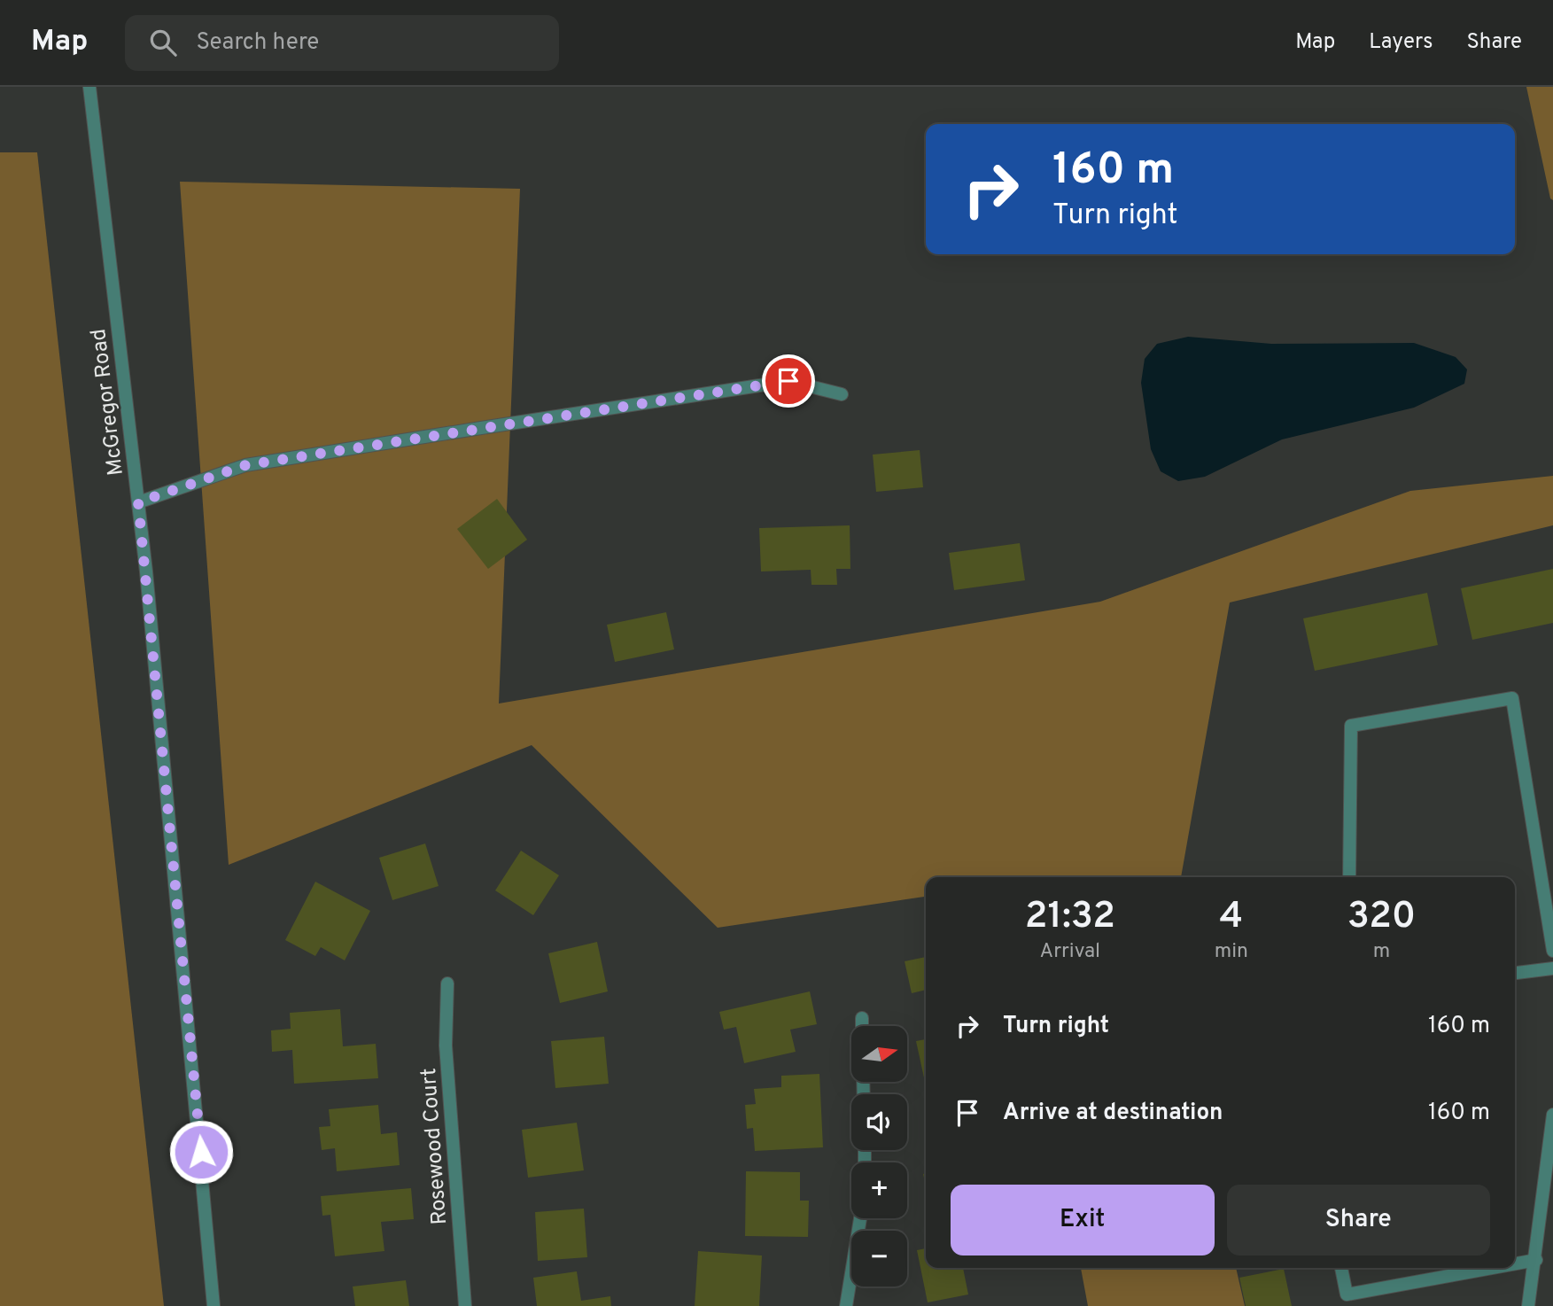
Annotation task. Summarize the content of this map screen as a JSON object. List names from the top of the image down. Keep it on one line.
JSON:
{"streets":{"street":["McGregor Road","Rosewood Court"]},"north":"right","page":{"header":"Map","search":"Search here","nav":["Map","Layers","Share"],"turn":["160 m","Turn right"],"eta":["21:32","Arrival","4","min","320","m"],"list":[{"name":"Turn right","value":"160 m"},{"name":"Arrive at destination","value":"160 m"}],"map_buttons":["+","−"],"buttons":["Exit","Share"]}}
